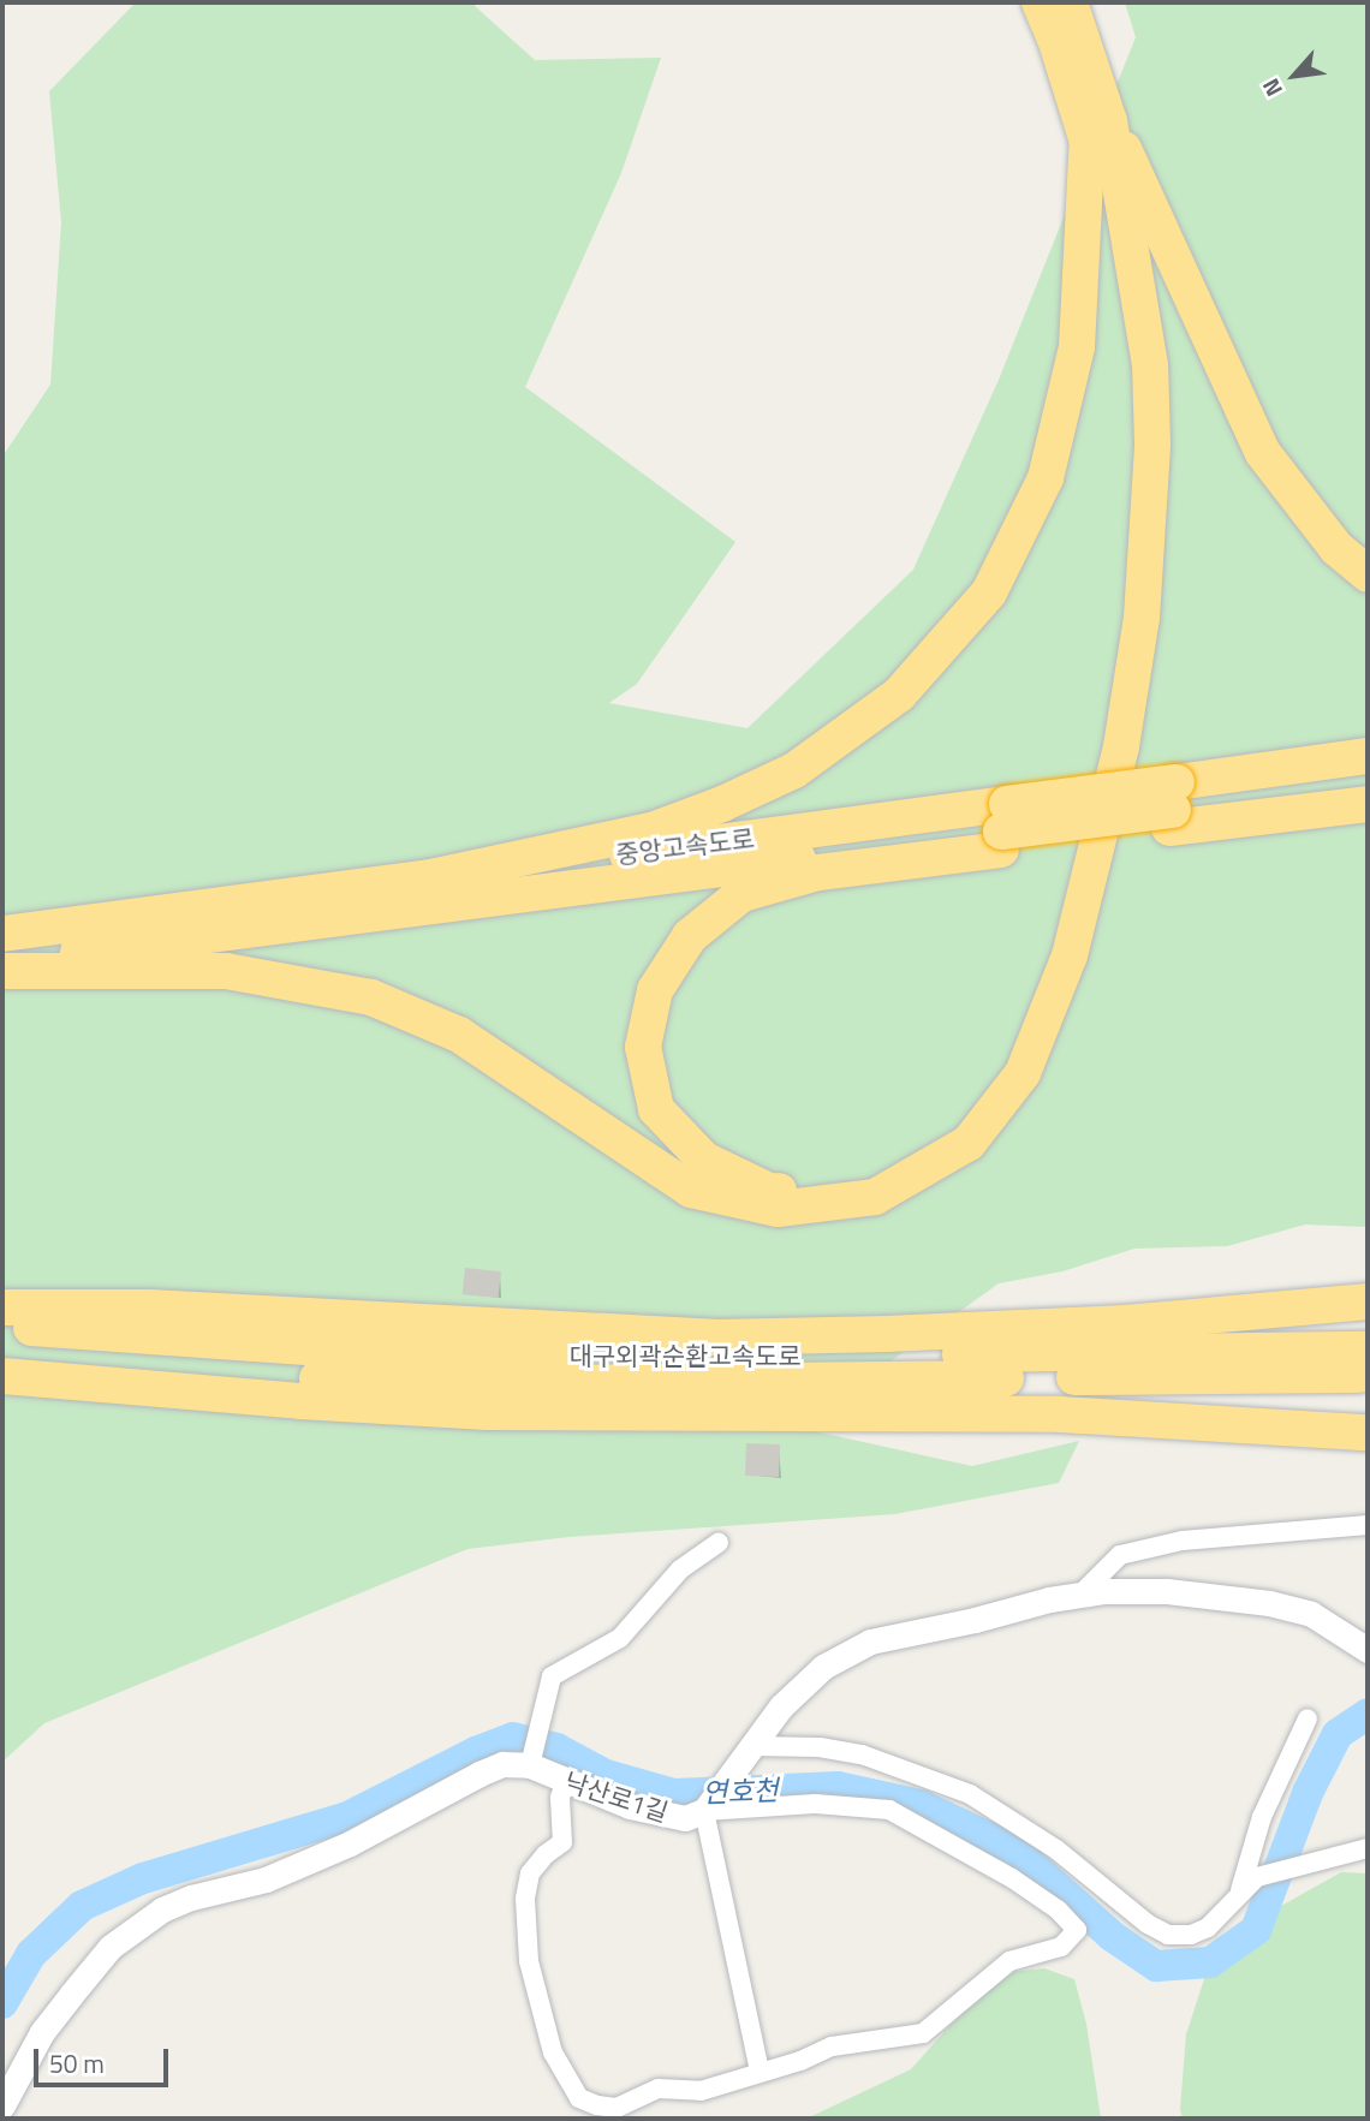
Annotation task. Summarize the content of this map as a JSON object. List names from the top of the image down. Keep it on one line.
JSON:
{"streets":{"highway":["중앙고속도로","대구외곽순환고속도로"],"street":["낙산로1길"]},"water":["연호천"],"scale_bar":"50 m","north":"bottom left"}
